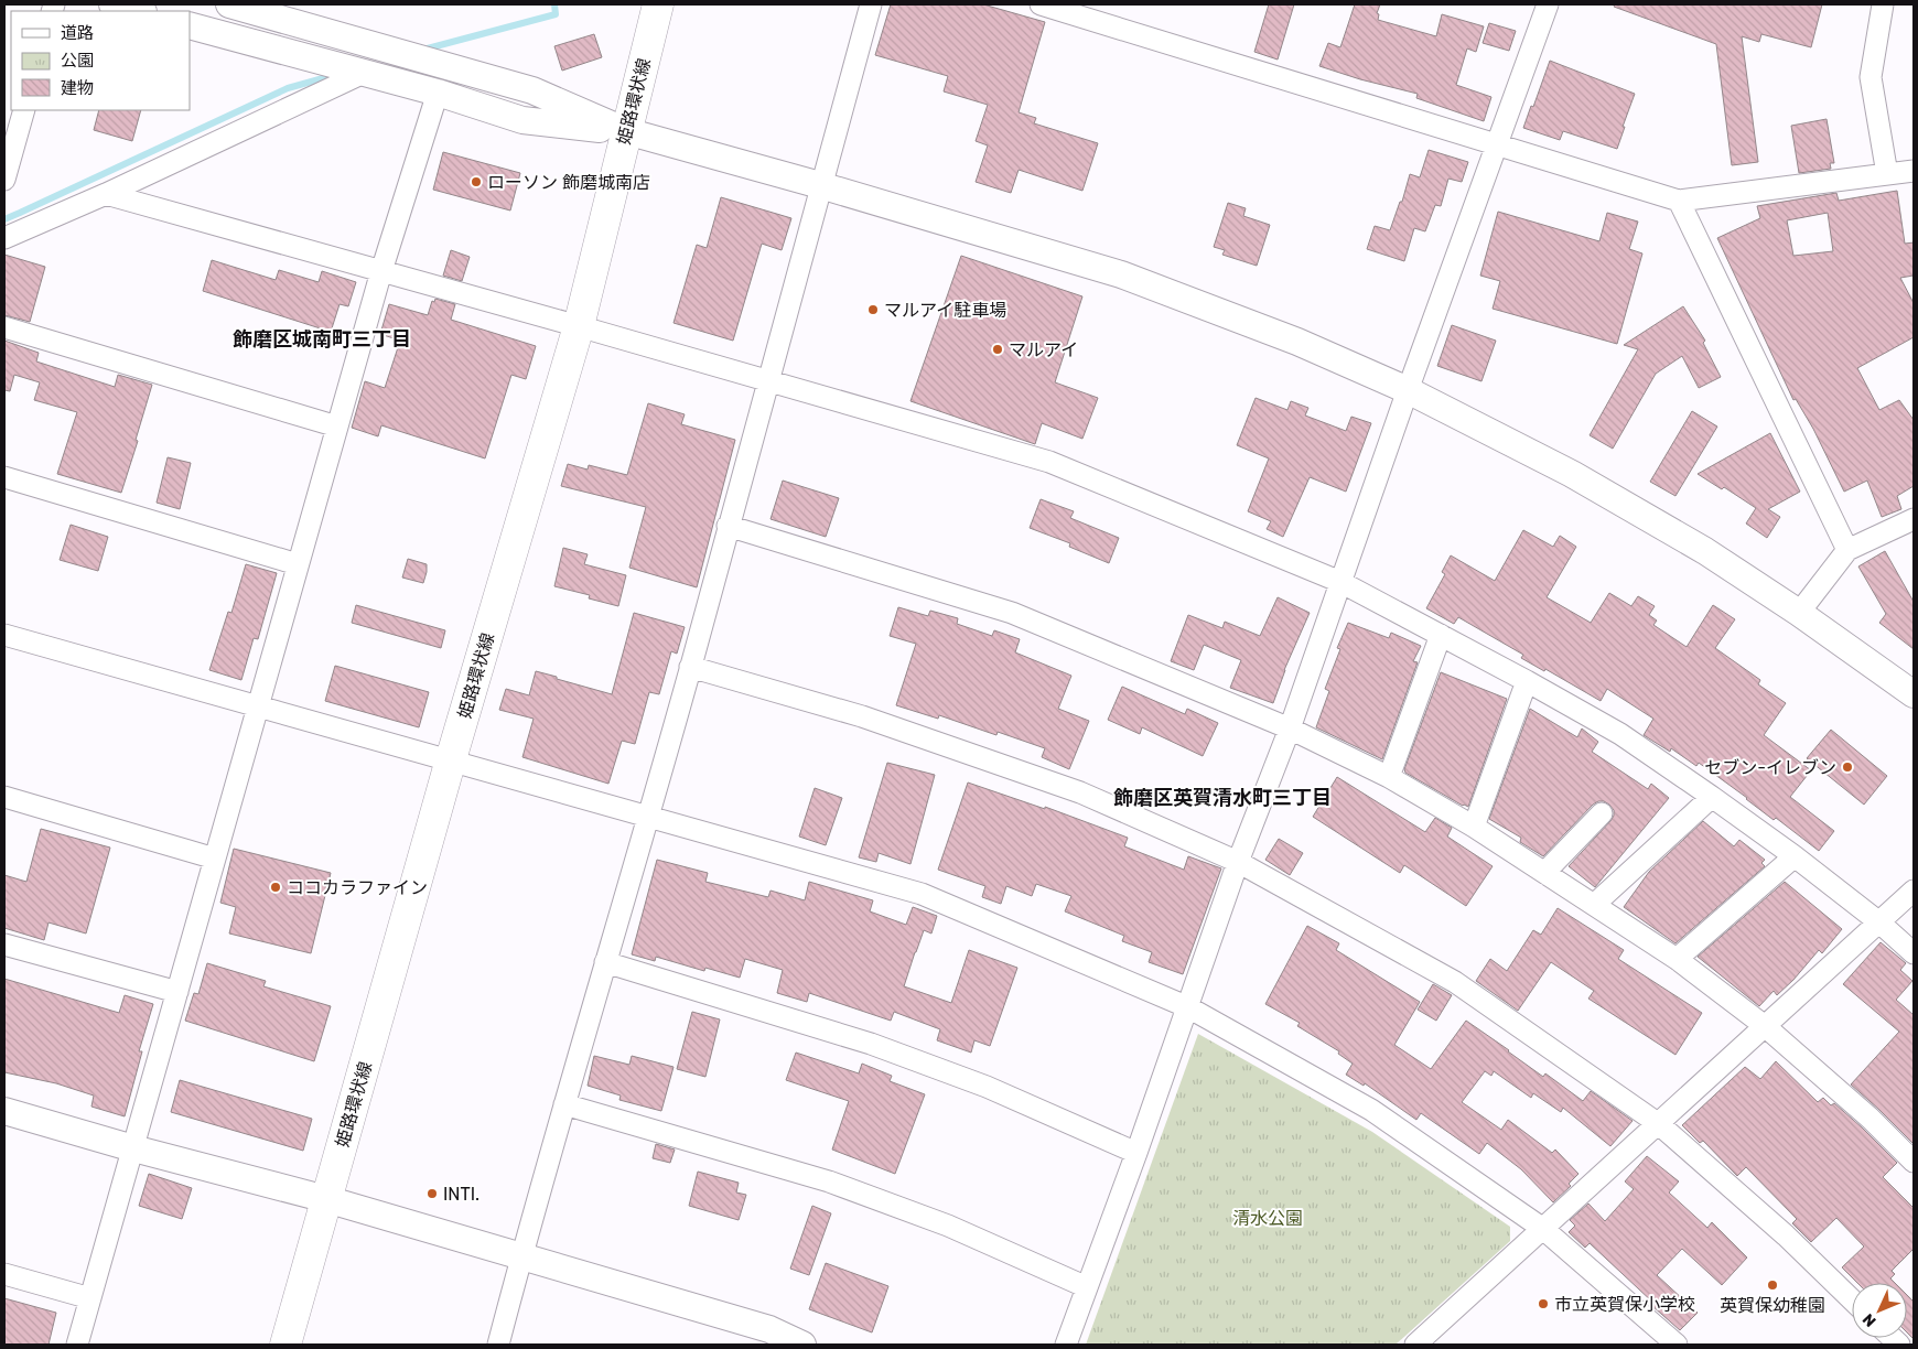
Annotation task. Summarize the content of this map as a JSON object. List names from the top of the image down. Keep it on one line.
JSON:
{"streets":{"main road":["姫路環状線"]},"districts":["飾磨区城南町三丁目","飾磨区英賀清水町三丁目"],"parks":["清水公園"],"places":["ローソン 飾磨城南店","マルアイ駐車場","マルアイ","セブン-イレブン","ココカラファイン","INTI.","英賀保幼稚園","市立英賀保小学校"],"legend":["道路","公園","建物"],"north":"bottom left"}
